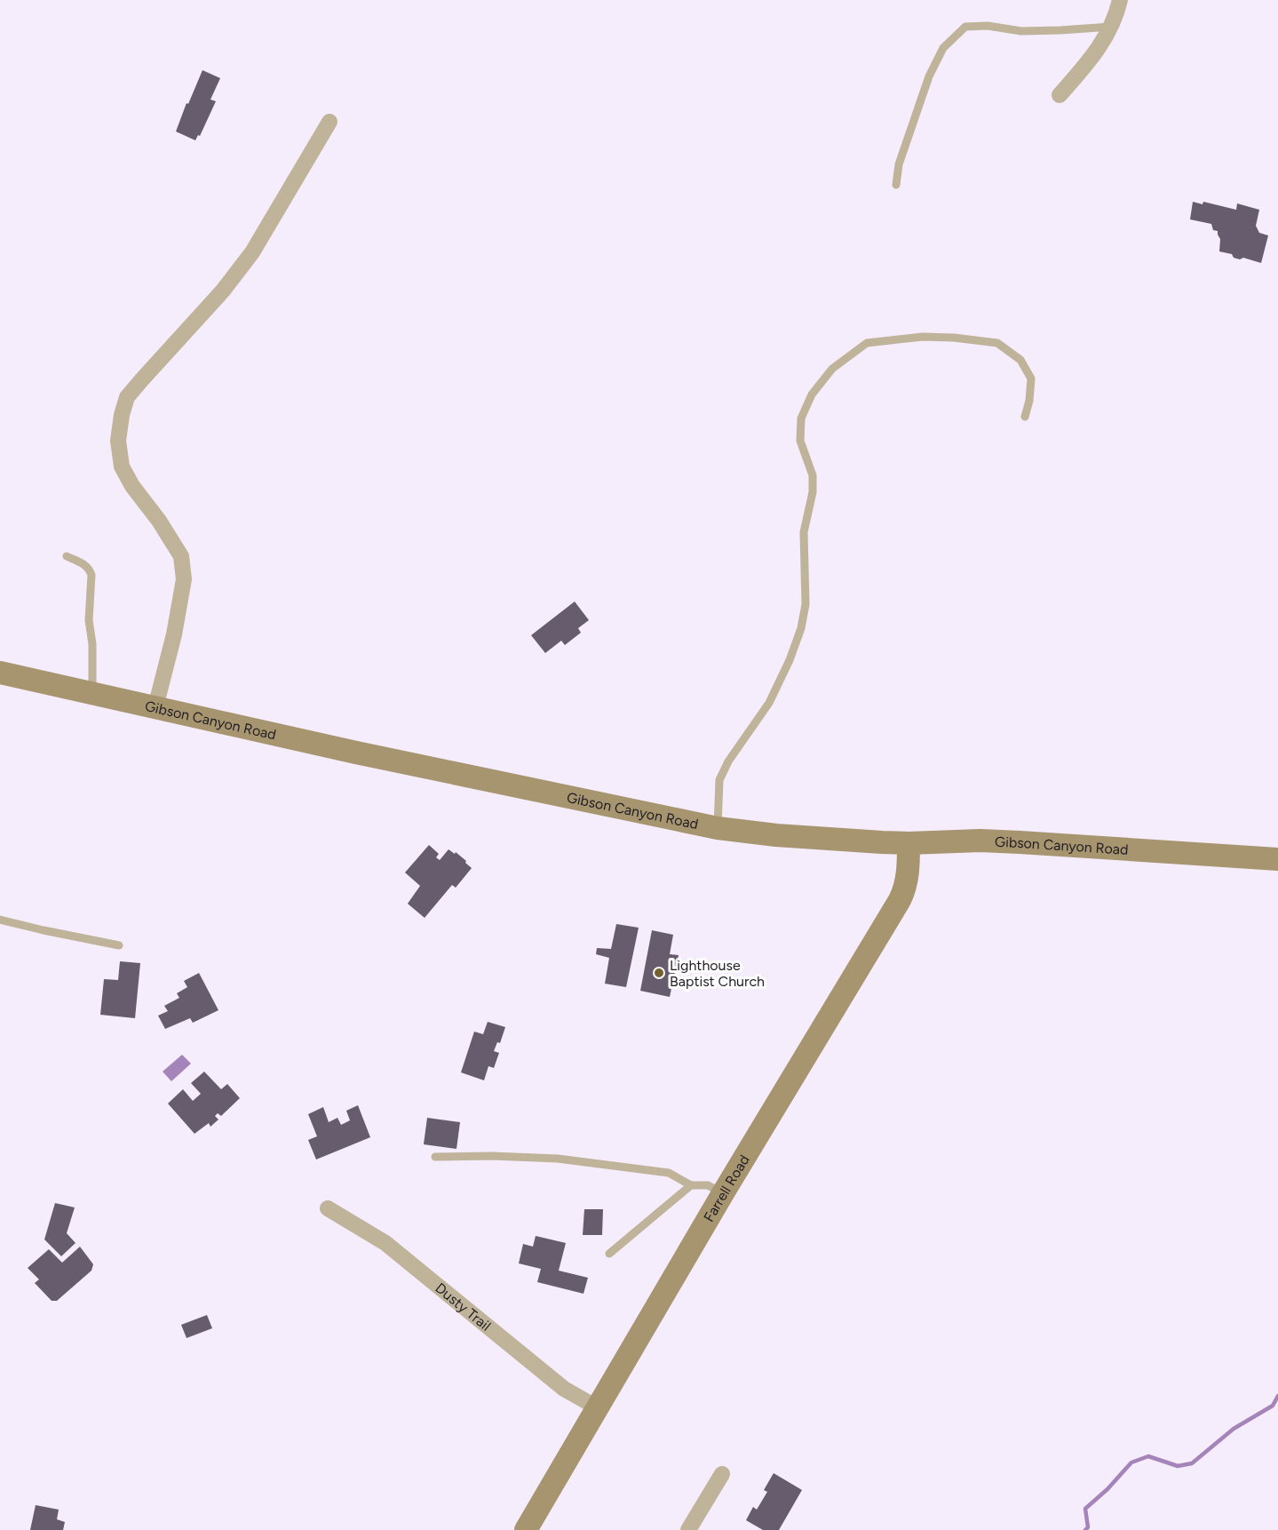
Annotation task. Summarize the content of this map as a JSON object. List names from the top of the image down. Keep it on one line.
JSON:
{"streets":{"main road":["Gibson Canyon Road","Farrell Road"],"street":["Dusty Trail"]},"crossings":[["Gibson Canyon Road","Farrell Road"],["Farrell Road","Dusty Trail"]],"places":["Lighthouse Baptist Church"]}
